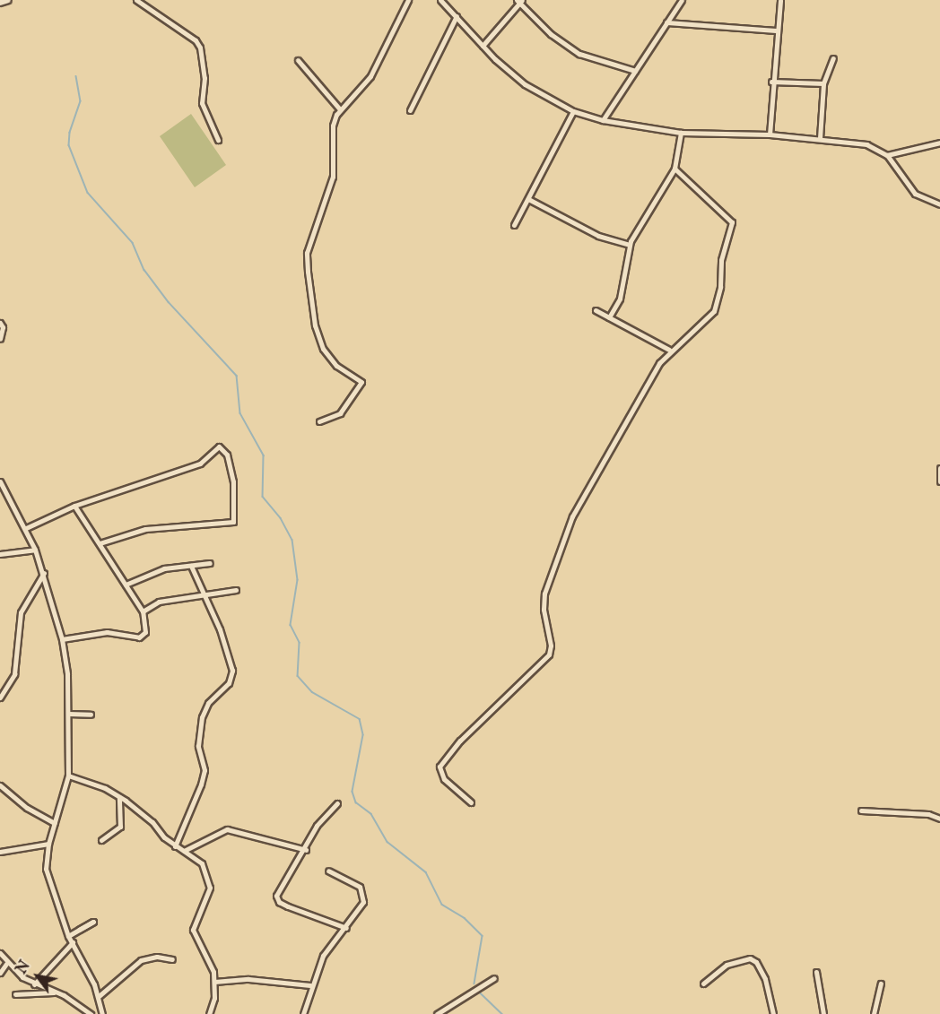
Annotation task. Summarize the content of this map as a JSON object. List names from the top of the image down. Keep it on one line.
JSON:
{"north":"top left"}
